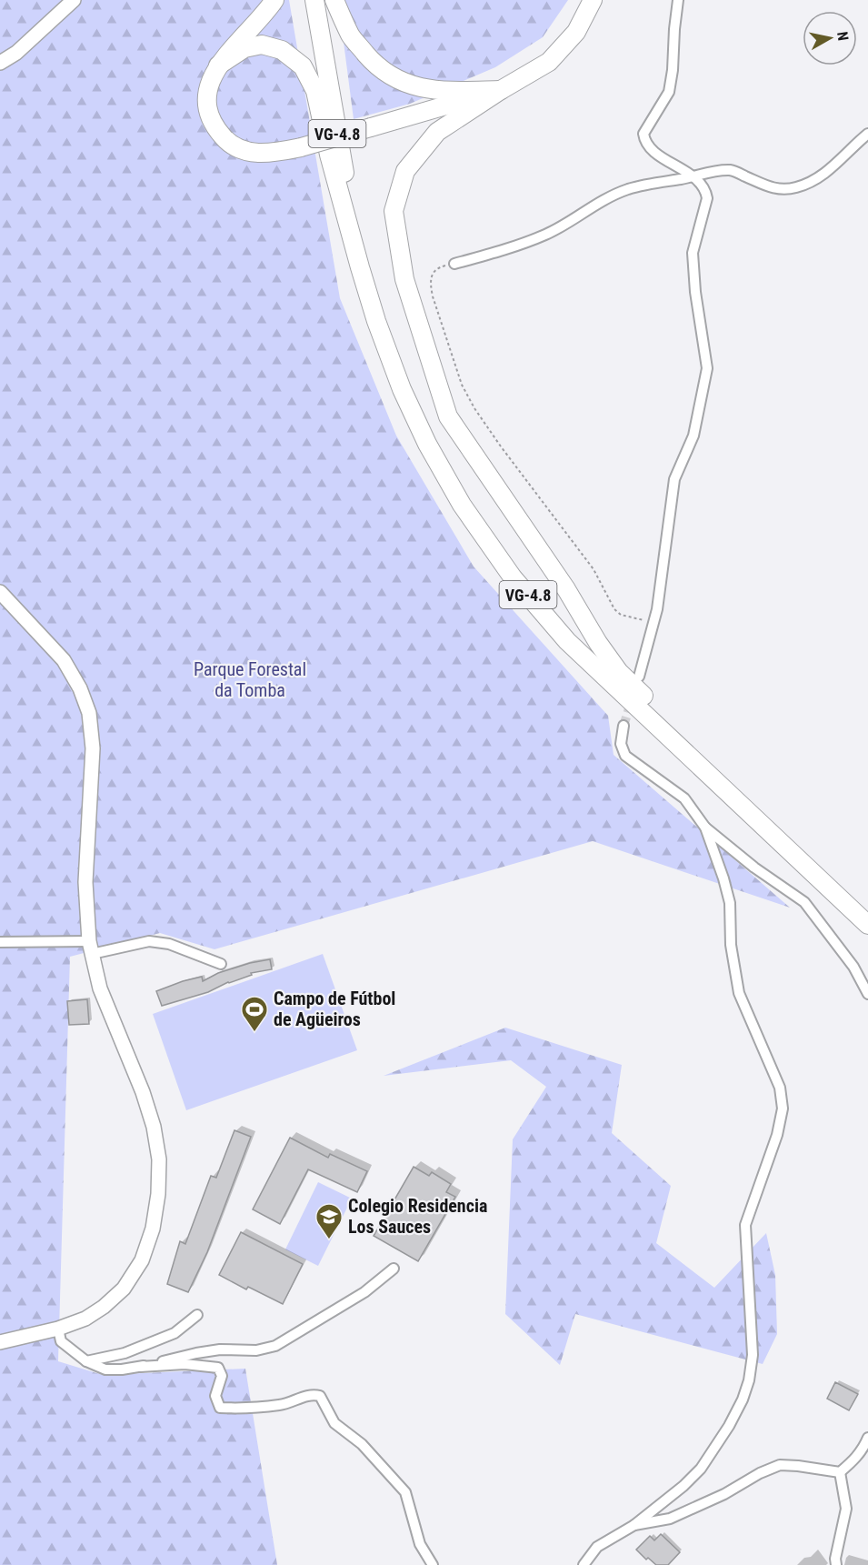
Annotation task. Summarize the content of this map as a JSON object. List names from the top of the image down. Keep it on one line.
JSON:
{"streets":{"highway":["VG-4.8"]},"parks":["Parque Forestal da Tomba"],"places":{"sports":["Campo de Fútbol de Agüeiros"],"school or university":["Colegio Residencia Los Sauces"]},"north":"right"}
